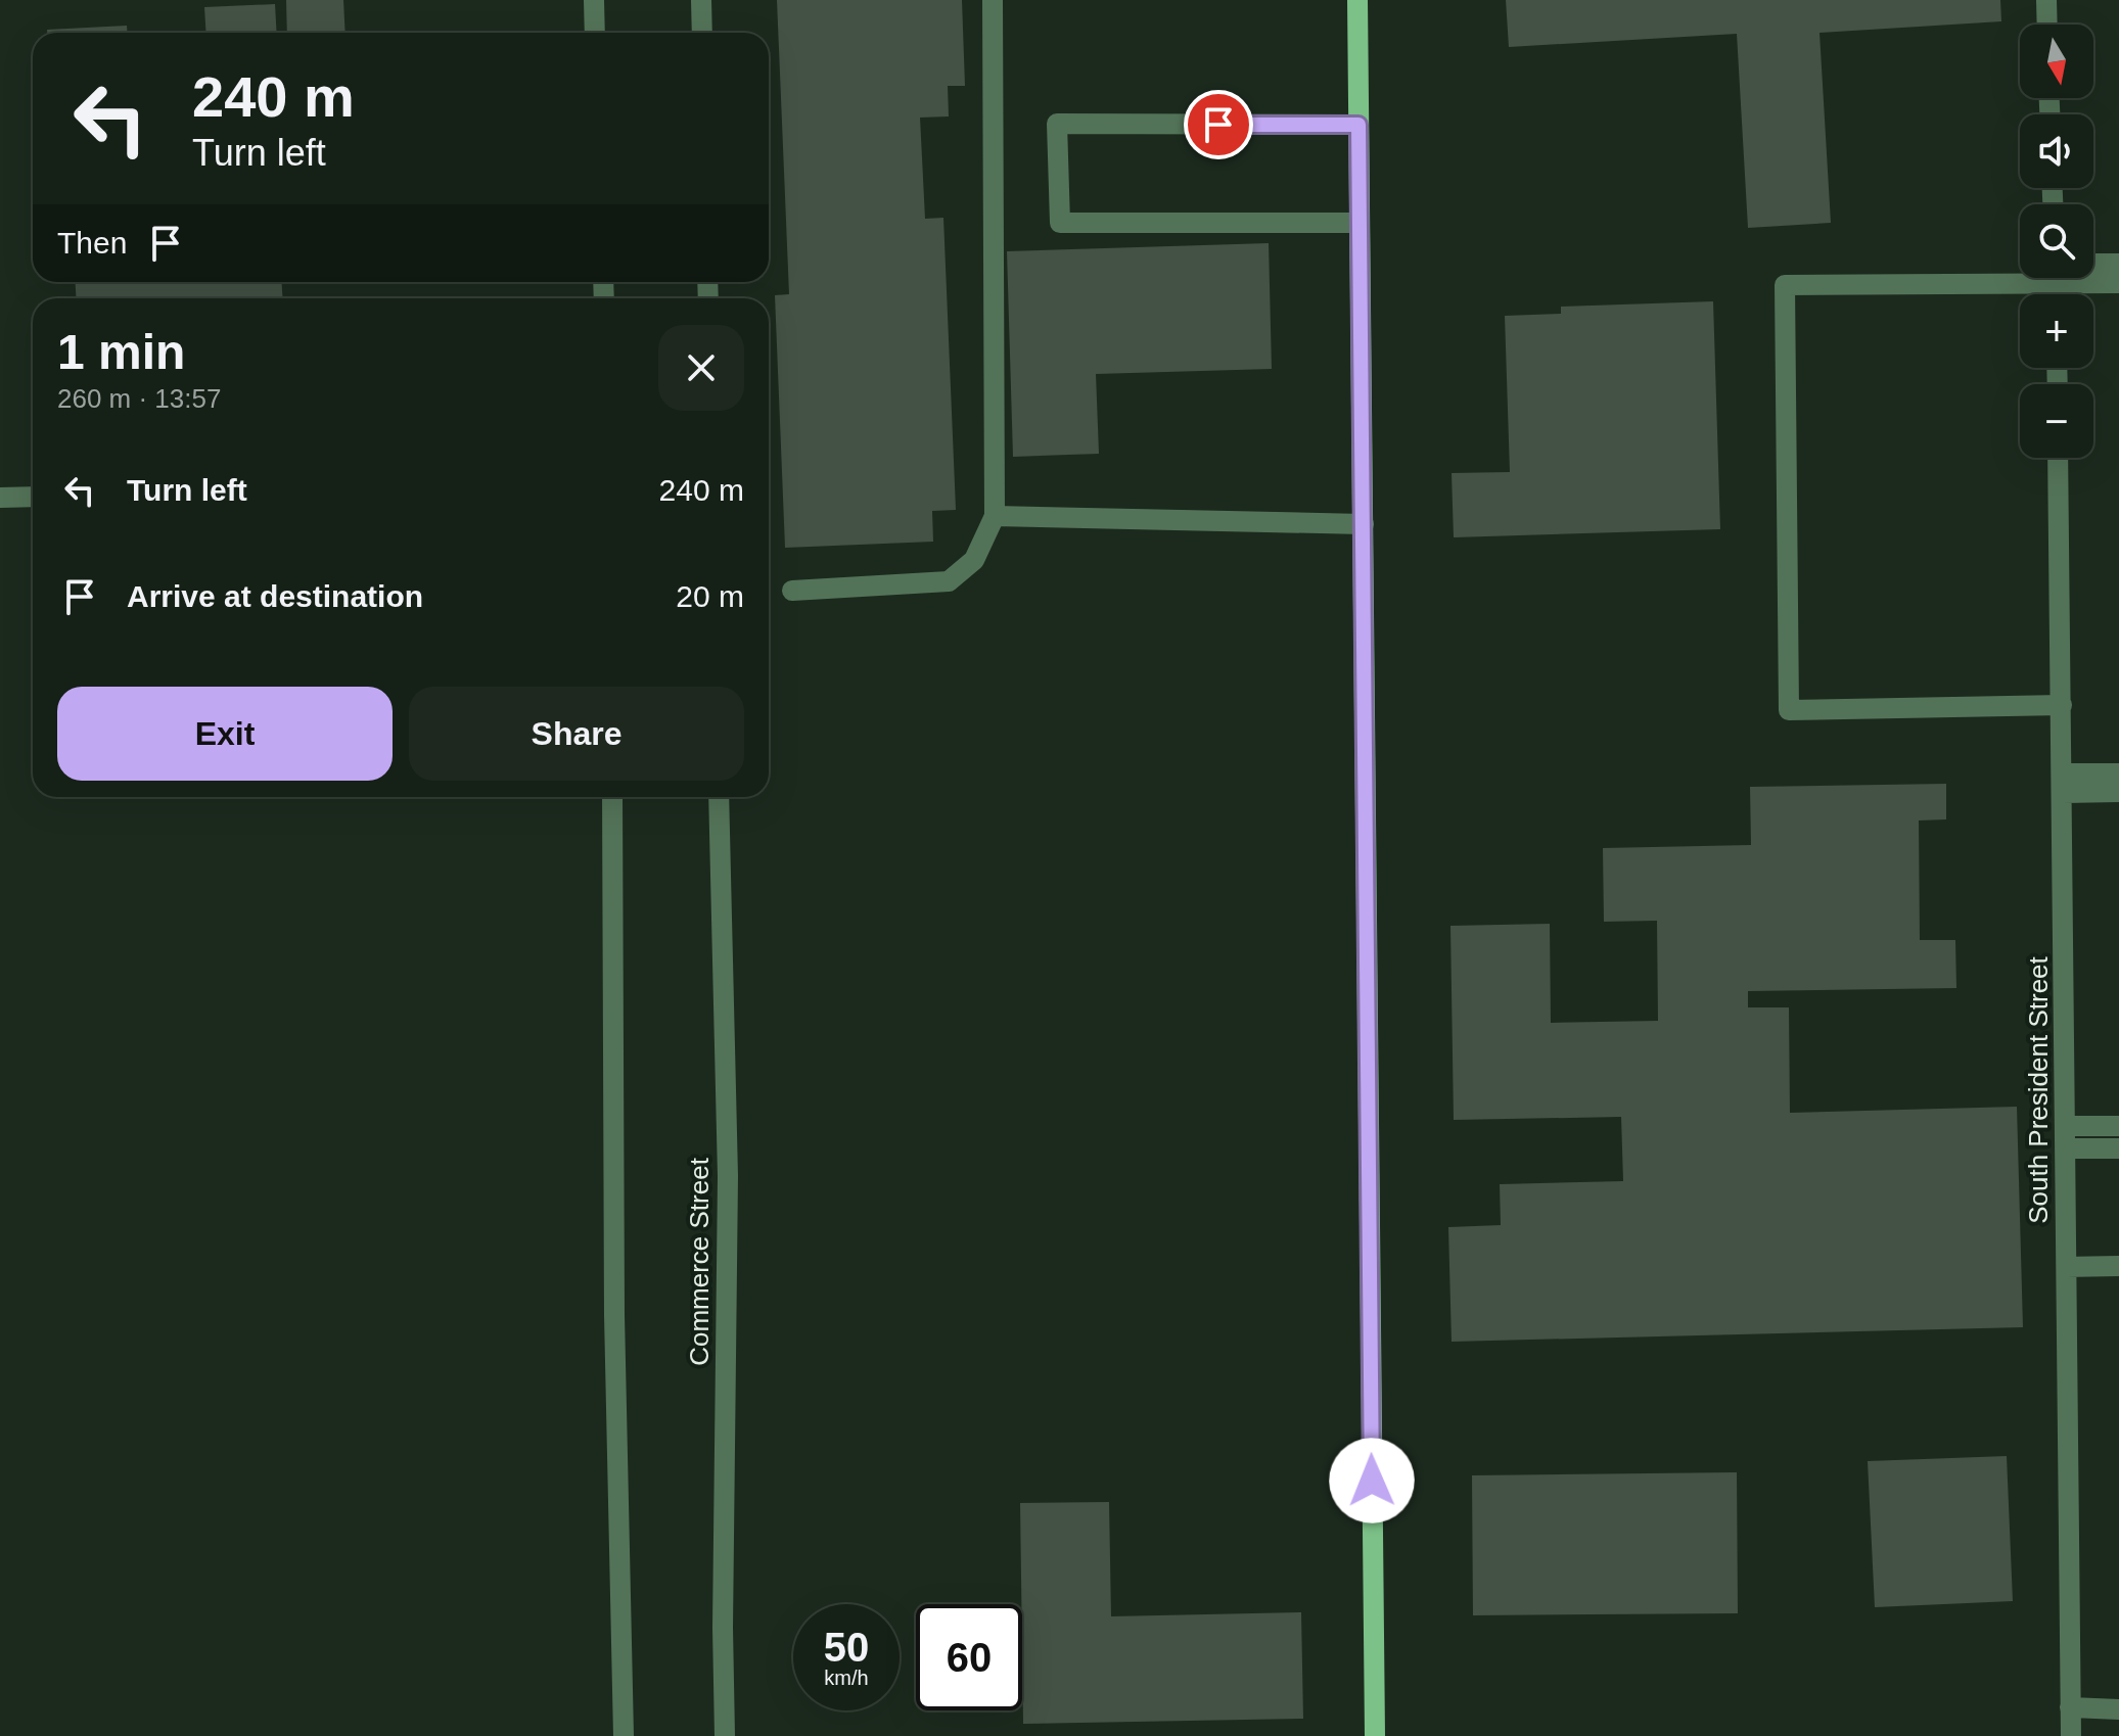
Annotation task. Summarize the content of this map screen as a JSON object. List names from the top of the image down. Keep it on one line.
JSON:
{"streets":{"street":["South President Street","Commerce Street"]},"north":"bottom","page":{"map_buttons":["+","−"],"turn":["240 m","Turn left"],"then":"Then","heading":["1 min","260 m · 13:57"],"list":[{"name":"Turn left","value":"240 m"},{"name":"Arrive at destination","value":"20 m"}],"buttons":["Exit","Share"],"speed":"50 km/h","limit":"60"}}
